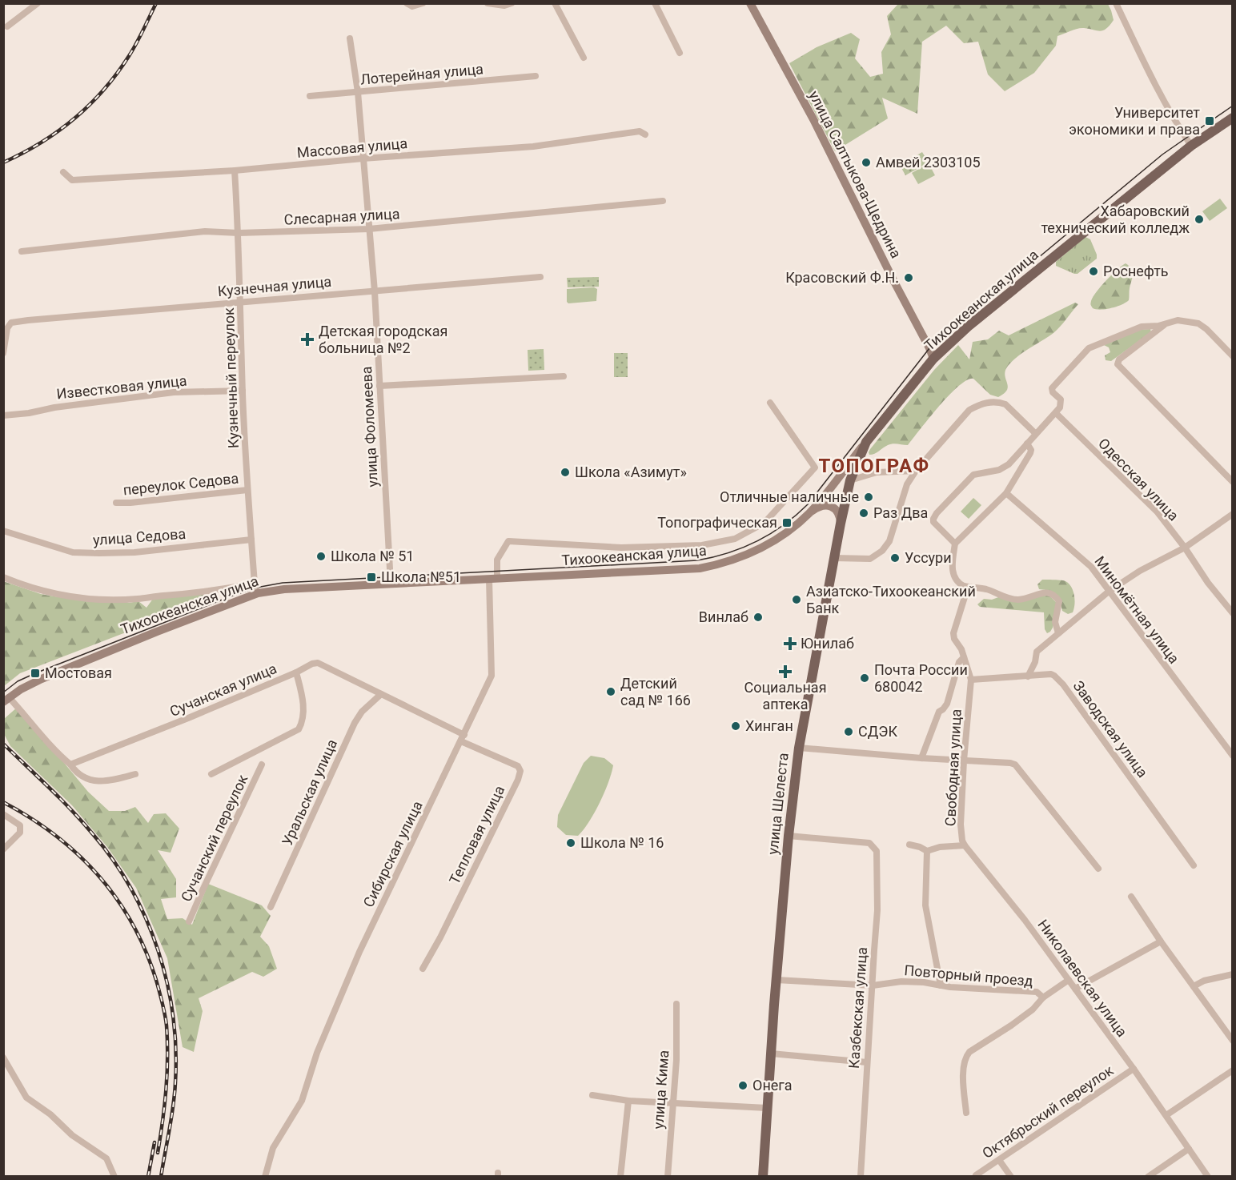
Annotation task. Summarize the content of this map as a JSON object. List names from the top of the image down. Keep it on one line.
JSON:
{"streets":{"main road":["улица Салтыкова-Щедрина","Тихоокеанская улица","улица Шелеста"],"street":["Лотерейная улица","Массовая улица","Слесарная улица","Кузнечная улица","Кузнечный переулок","Известковая улица","улица Фоломеева","Одесская улица","переулок Седова","улица Седова","Миномётная улица","Сучанская улица","Заводская улица","Свободная улица","Уральская улица","Тепловая улица","Сучанский переулок","Сибирская улица","Повторный проезд","Николаевская улица","Казбекская улица","улица Кима","Октябрьский переулок"]},"crossings":[["Лотерейная улица","улица Фоломеева"],["Массовая улица","Кузнечный переулок"],["Массовая улица","улица Фоломеева"],["улица Салтыкова-Щедрина","Тихоокеанская улица"],["Слесарная улица","Кузнечный переулок"],["Слесарная улица","улица Фоломеева"],["Кузнечная улица","Кузнечный переулок"],["Кузнечная улица","улица Фоломеева"],["Тихоокеанская улица","Кузнечный переулок"],["Тихоокеанская улица","улица Фоломеева"],["Тихоокеанская улица","улица Шелеста"],["Тихоокеанская улица","Сибирская улица"],["Кузнечный переулок","Известковая улица"],["Кузнечный переулок","переулок Седова"],["Кузнечный переулок","улица Седова"],["Сучанская улица","Уральская улица"],["Сучанская улица","Тепловая улица"],["Сучанская улица","Сибирская улица"],["Заводская улица","Свободная улица"],["Свободная улица","Николаевская улица"],["улица Шелеста","Повторный проезд"],["улица Шелеста","Казбекская улица"],["Тепловая улица","Сибирская улица"],["Повторный проезд","Казбекская улица"],["Николаевская улица","Октябрьский переулок"]],"districts":["ТОПОГРАФ"],"places":{"transit":["Университет экономики и права","Топографическая","Школа №51","Мостовая"],"other":["Амвей 2303105","Хабаровский технический колледж","Роснефть","Красовский Ф.Н.","Школа «Азимут»","Отличные наличные","Раз Два","Школа № 51","Уссури","Азиатско-Тихоокеанский Банк","Винлаб","Почта России 680042","Детский сад № 166","Хинган","СДЭК","Школа № 16","Онега"],"health":["Детская городская больница №2","Юнилаб","Социальная аптека"]}}
